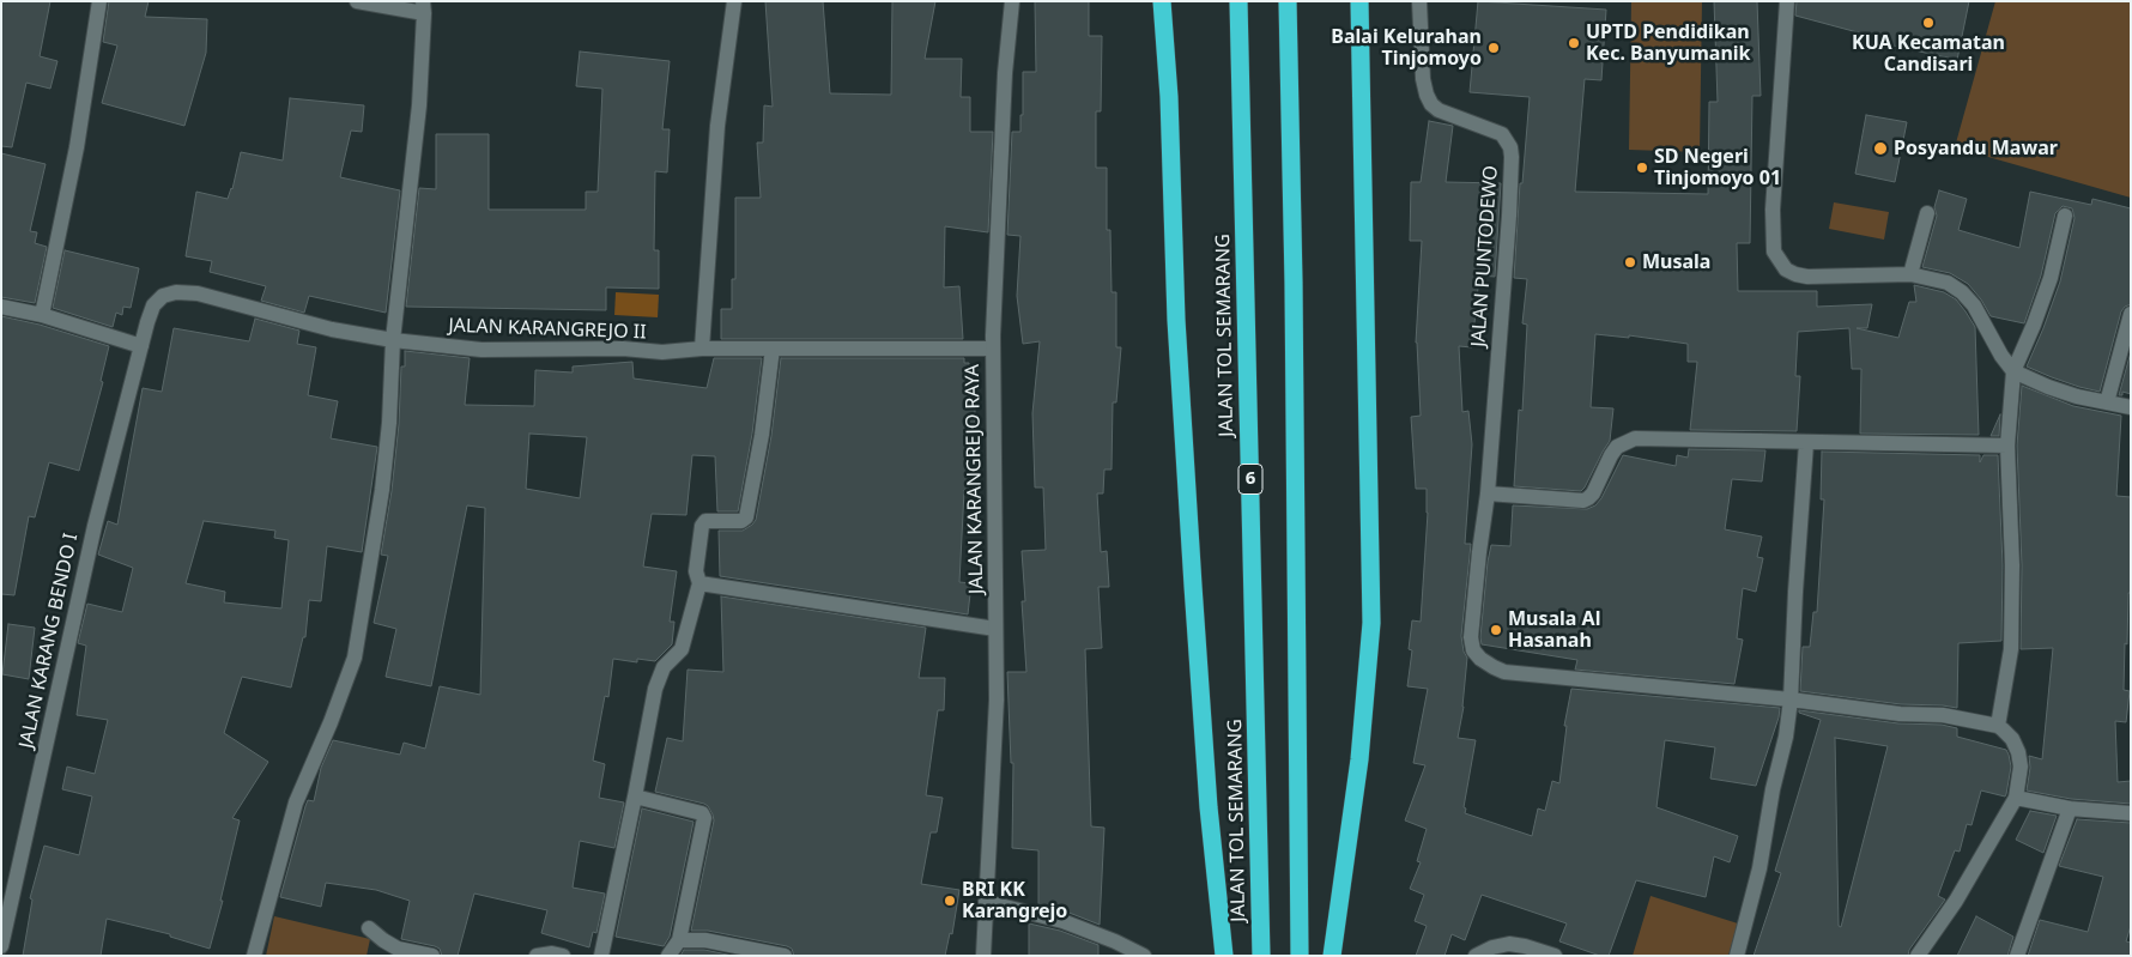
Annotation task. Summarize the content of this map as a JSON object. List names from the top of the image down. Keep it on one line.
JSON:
{"streets":{"highway":["JALAN TOL SEMARANG","6"],"street":["JALAN PUNTODEWO","JALAN KARANGREJO II","JALAN KARANGREJO RAYA","JALAN KARANG BENDO I"]},"crossings":[["JALAN KARANGREJO II","JALAN KARANGREJO RAYA"],["JALAN KARANGREJO II","JALAN KARANG BENDO I"]],"places":["KUA Kecamatan Candisari","UPTD Pendidikan Kec. Banyumanik","Balai Kelurahan Tinjomoyo","Posyandu Mawar","SD Negeri Tinjomoyo 01","Musala","Musala Al Hasanah","BRI KK Karangrejo"]}
